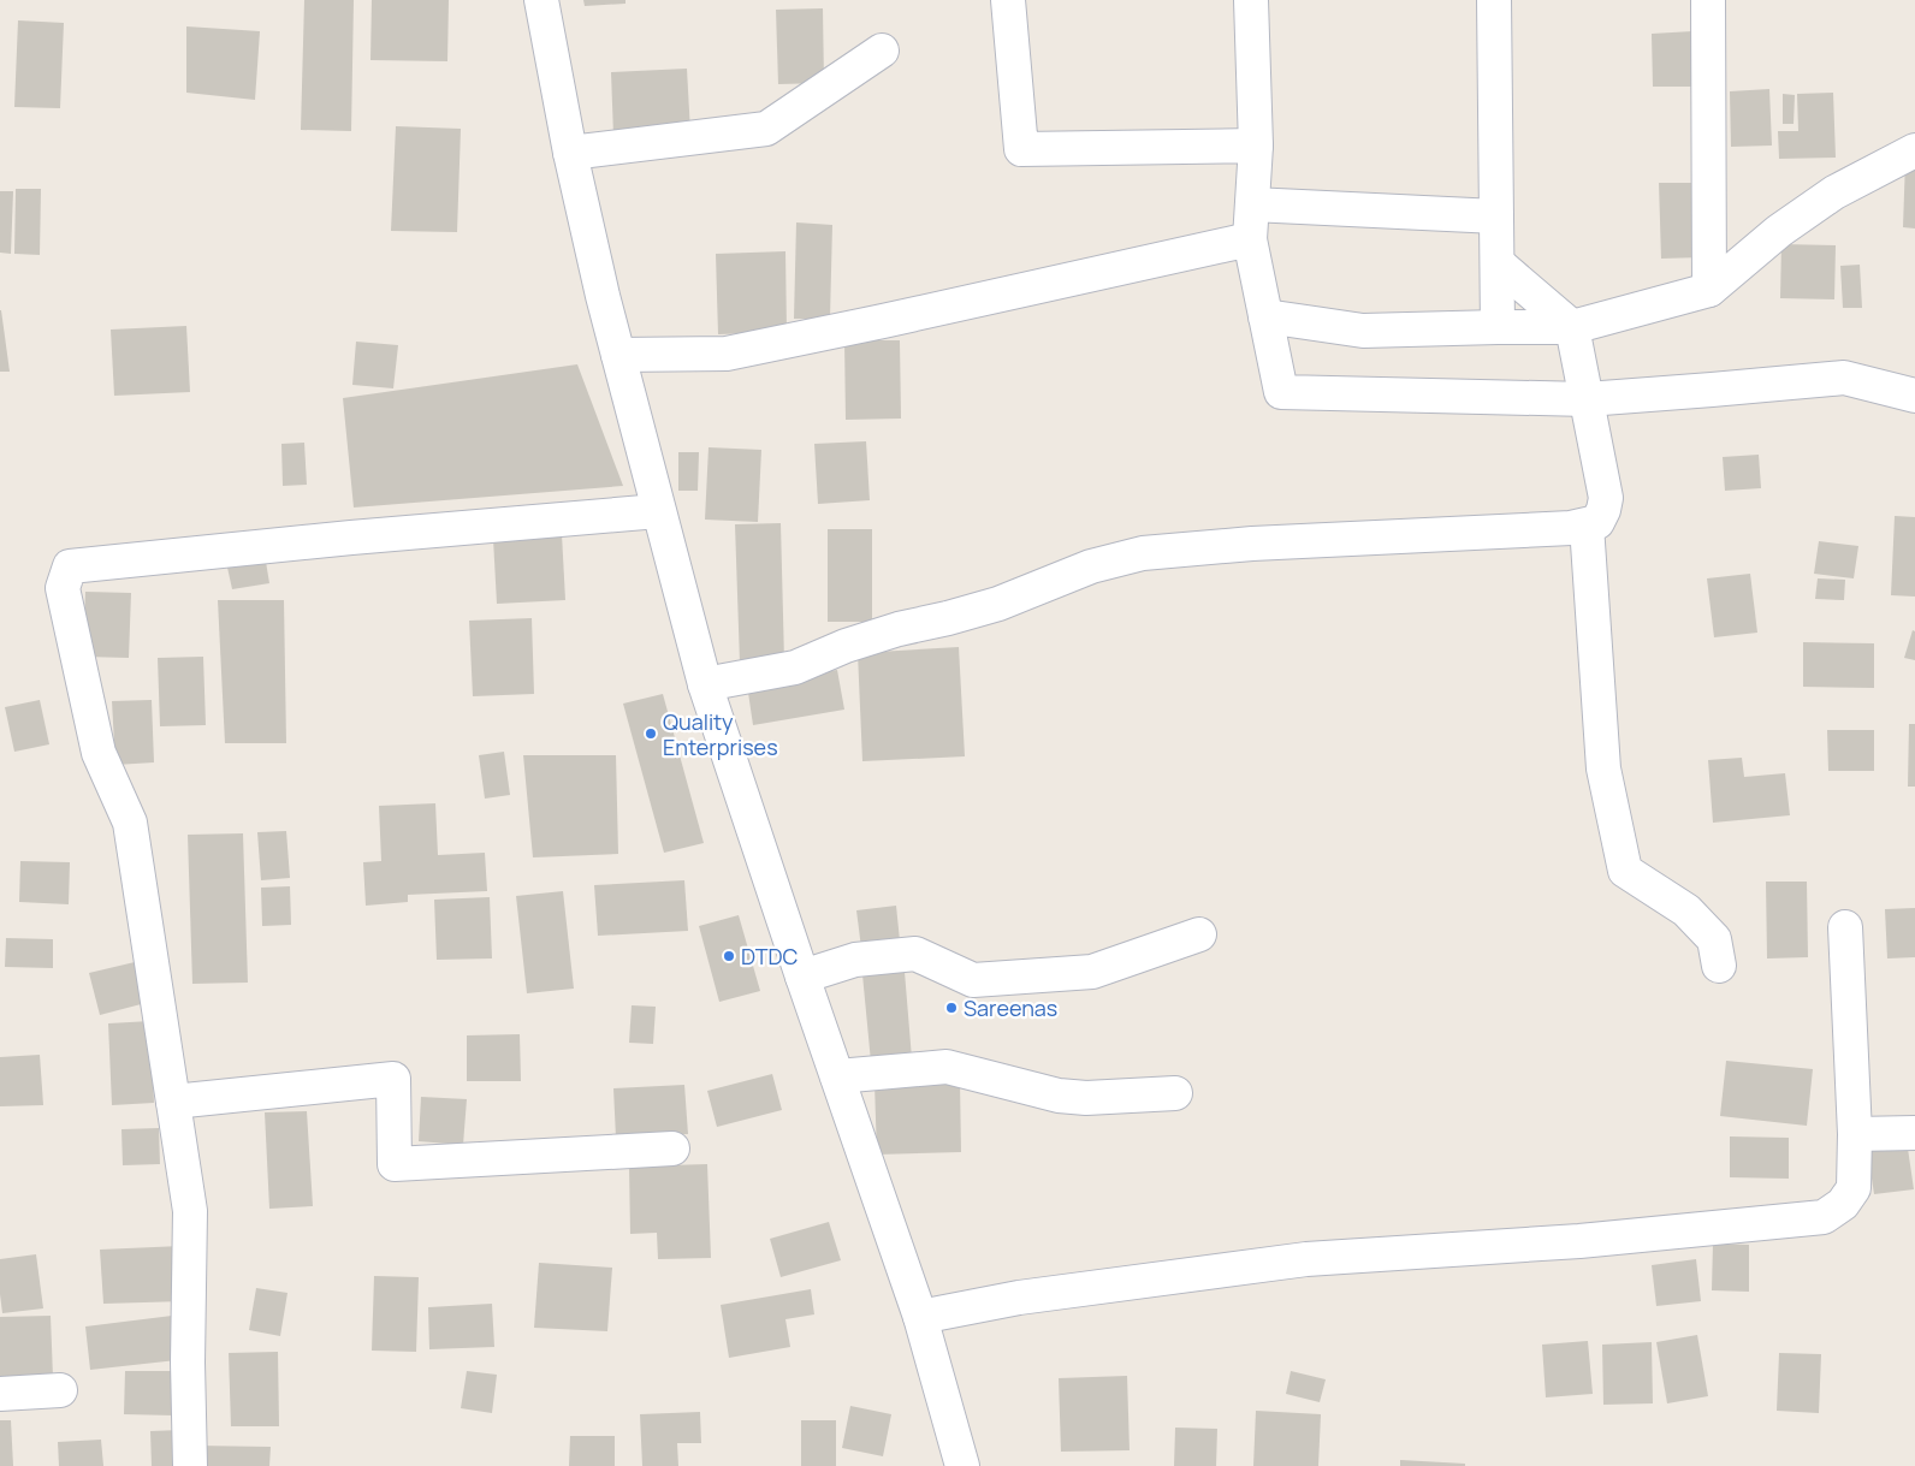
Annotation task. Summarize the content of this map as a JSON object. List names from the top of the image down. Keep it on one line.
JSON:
{"places":["Quality Enterprises","DTDC","Sareenas"]}
